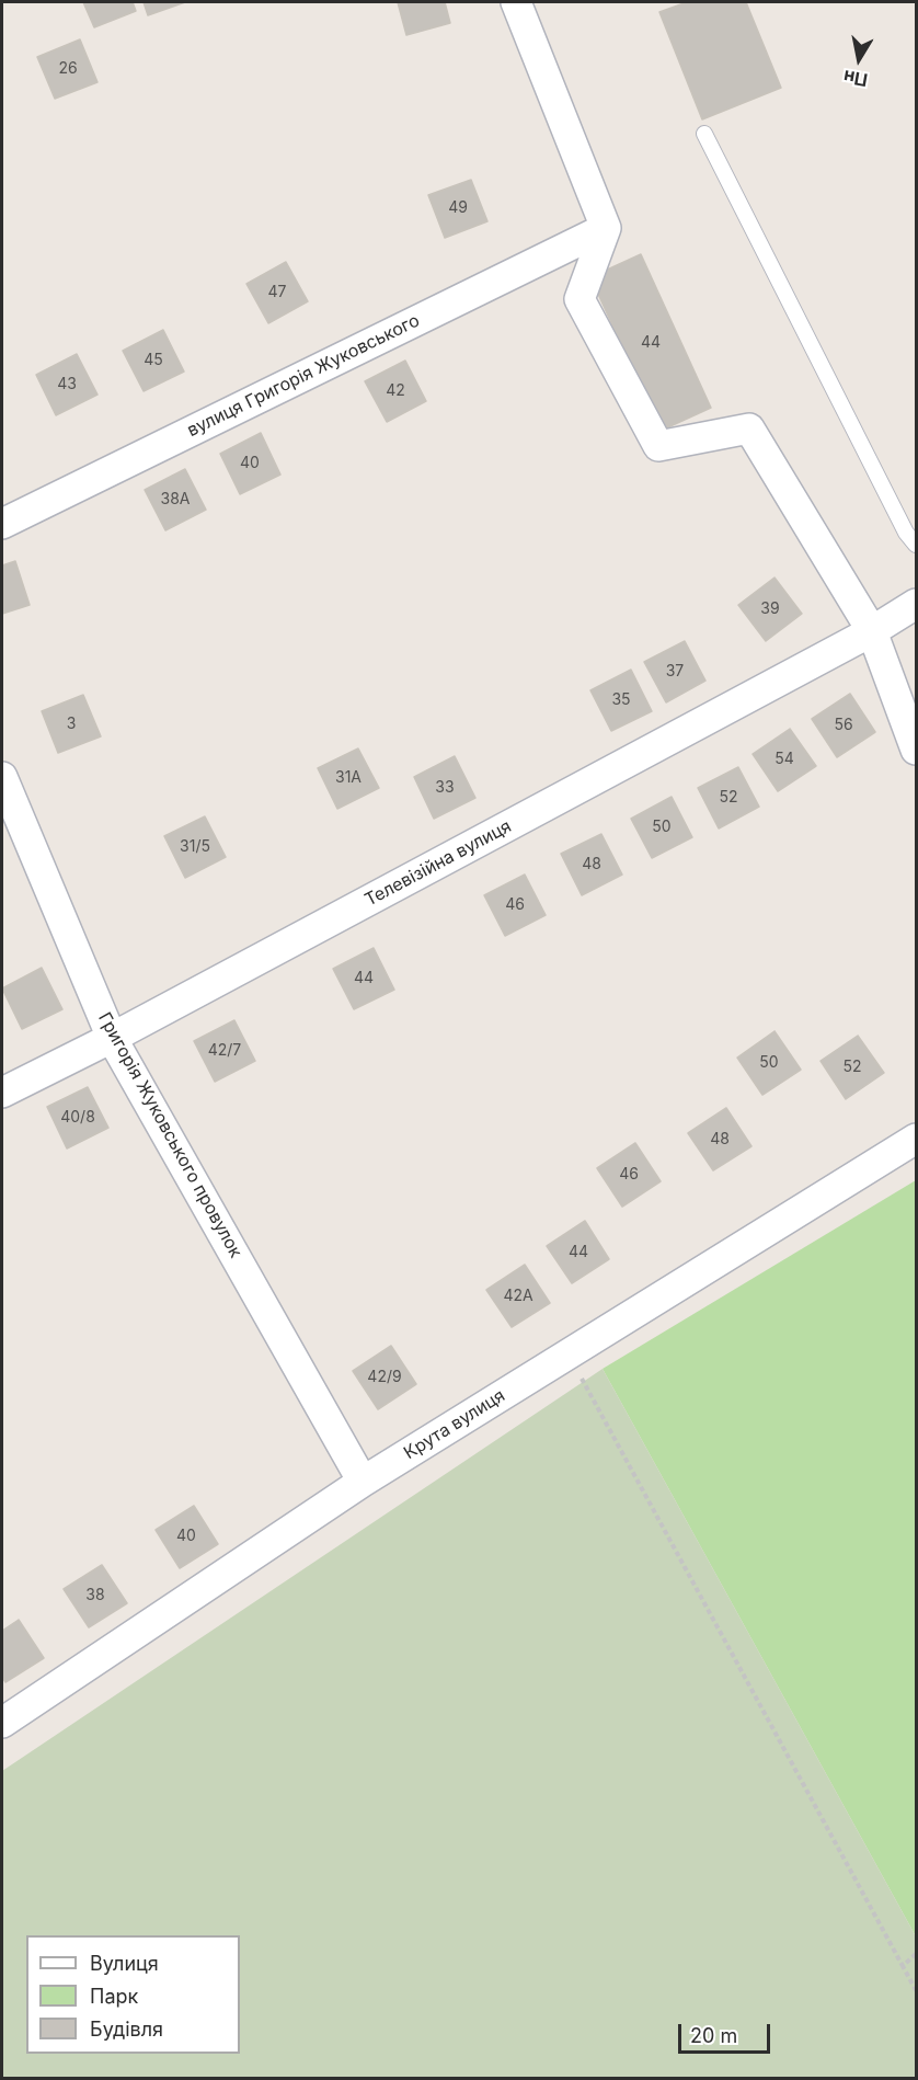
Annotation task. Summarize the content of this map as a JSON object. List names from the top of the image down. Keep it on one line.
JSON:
{"streets":{"street":["вулиця Григорія Жуковського","Телевізійна вулиця","Григорія Жуковського провулок","Крута вулиця"]},"crossings":[["Телевізійна вулиця","Григорія Жуковського провулок"],["Григорія Жуковського провулок","Крута вулиця"]],"house_numbers":["26","49","47","44","45","43","42","40","38А","39","37","35","3","56","54","31А","33","52","50","31/5","48","46","44","42/7","50","52","40/8","48","46","44","42А","42/9","40","38"],"legend":["Вулиця","Парк","Будівля"],"scale_bar":"20 m","north":"bottom"}
